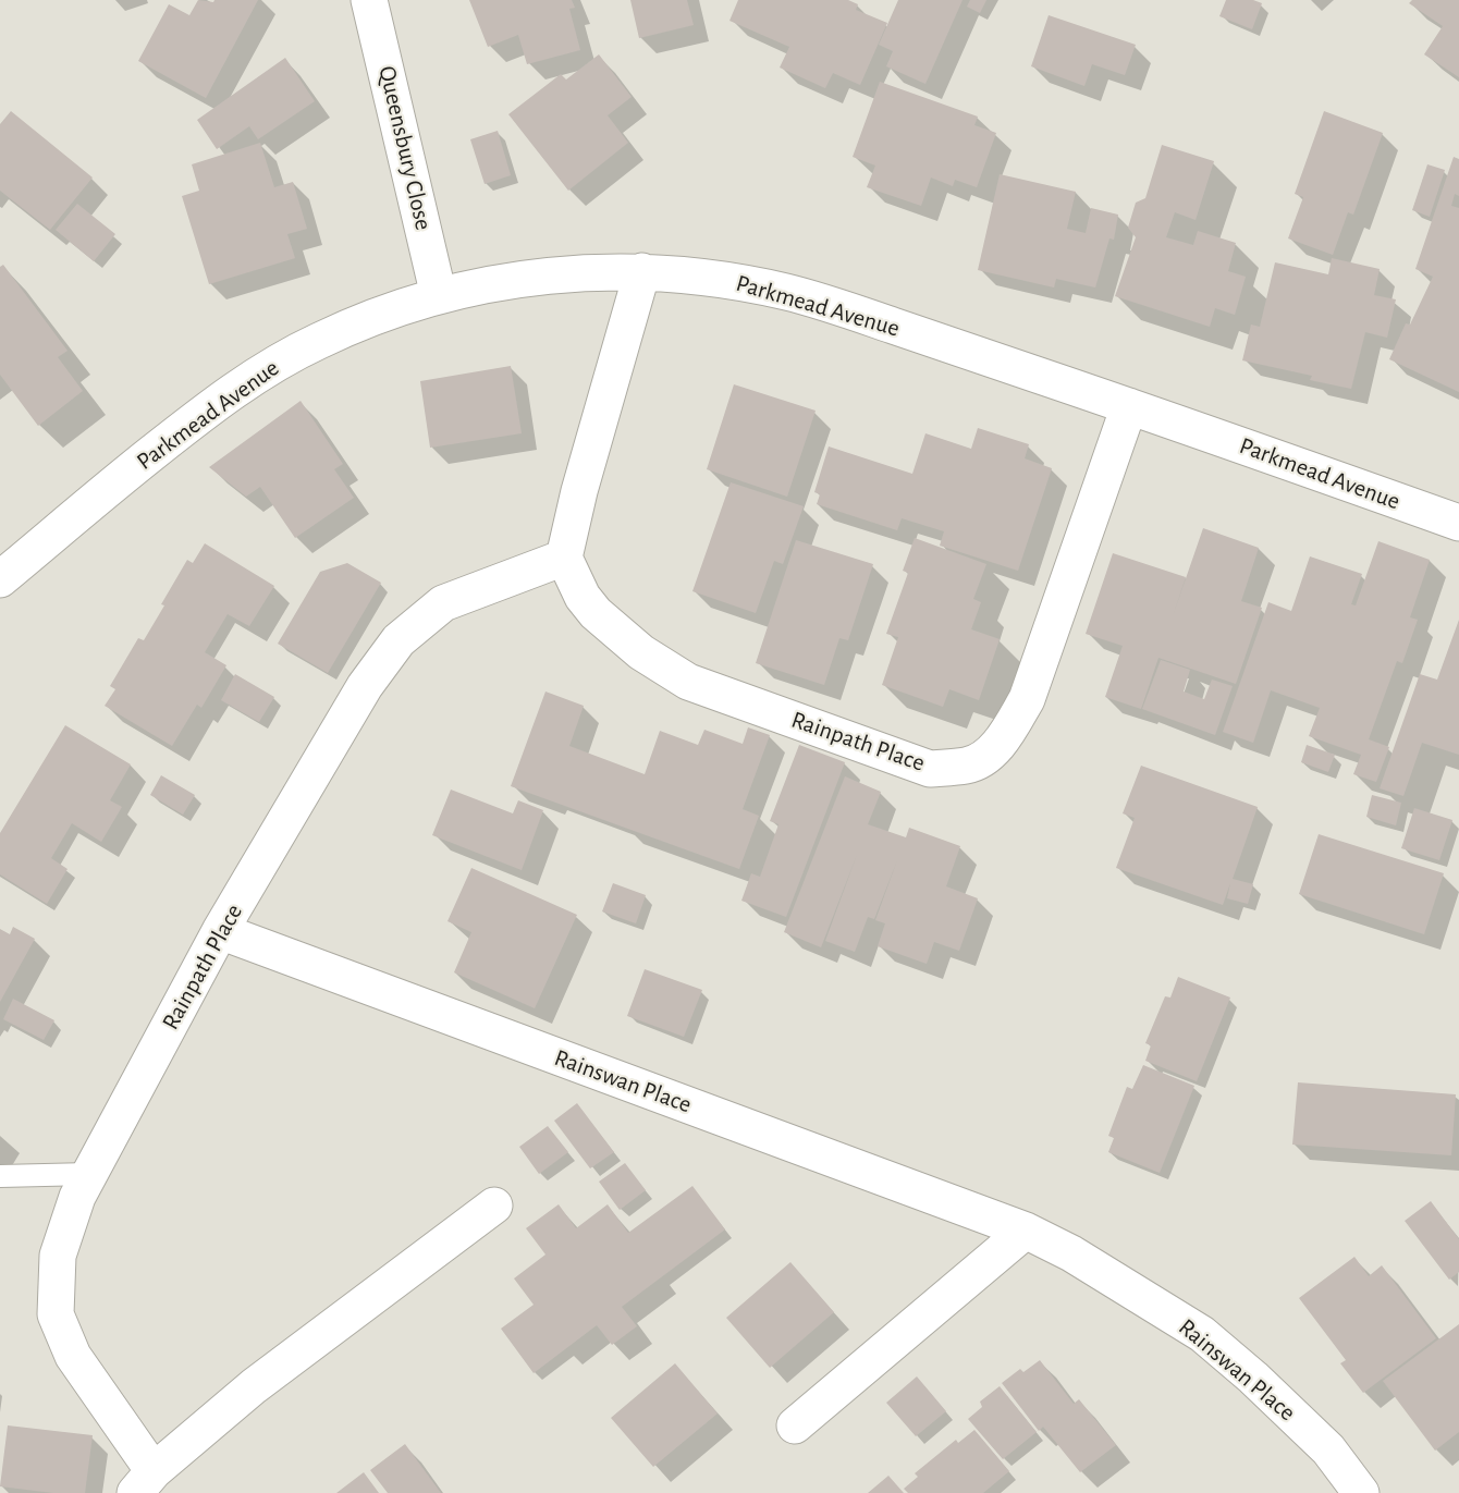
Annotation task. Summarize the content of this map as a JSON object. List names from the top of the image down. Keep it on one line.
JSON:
{"streets":{"street":["Queensbury Close","Parkmead Avenue","Rainpath Place","Rainswan Place"]},"crossings":[["Queensbury Close","Parkmead Avenue"],["Parkmead Avenue","Rainpath Place"],["Rainpath Place","Rainswan Place"]]}
